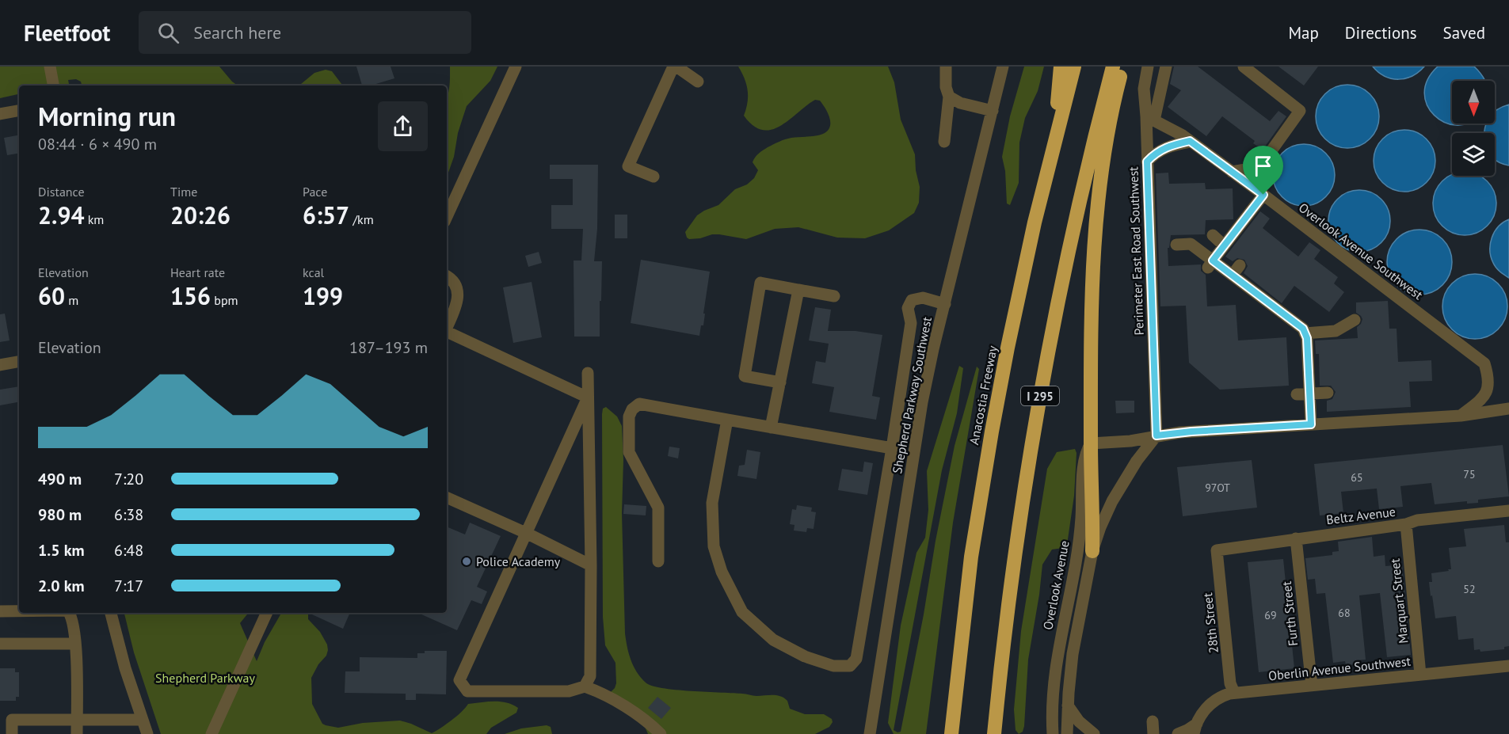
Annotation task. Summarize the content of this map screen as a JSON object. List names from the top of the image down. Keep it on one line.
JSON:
{"streets":{"highway":["Anacostia Freeway","I 295"],"street":["Perimeter East Road Southwest","Overlook Avenue Southwest","Shepherd Parkway Southwest","Beltz Avenue","Overlook Avenue","Marquart Street","Furth Street","28th Street","Oberlin Avenue Southwest"]},"crossings":[["Perimeter East Road Southwest","Overlook Avenue Southwest"],["Beltz Avenue","Marquart Street"],["Beltz Avenue","Furth Street"],["Beltz Avenue","28th Street"],["Marquart Street","Oberlin Avenue Southwest"],["Furth Street","Oberlin Avenue Southwest"],["28th Street","Oberlin Avenue Southwest"]],"parks":["Shepherd Parkway"],"places":["Police Academy"],"house_numbers":["75","65","97OT","52","68","69"],"north":"bottom","page":{"header":"Fleetfoot","search":"Search here","nav":["Map","Directions","Saved"],"heading":["Morning run","08:44 · 6 × 490 m"],"stats":[["Distance","2.94 km"],["Time","20:26"],["Pace","6:57 /km"],["Elevation","60 m"],["Heart rate","156 bpm"],["kcal","199"]],"chart":["Elevation","187–193 m"],"list":[{"name":"490 m","note":"7:20"},{"name":"980 m","note":"6:38"},{"name":"1.5 km","note":"6:48"},{"name":"2.0 km","note":"7:17"}]}}
